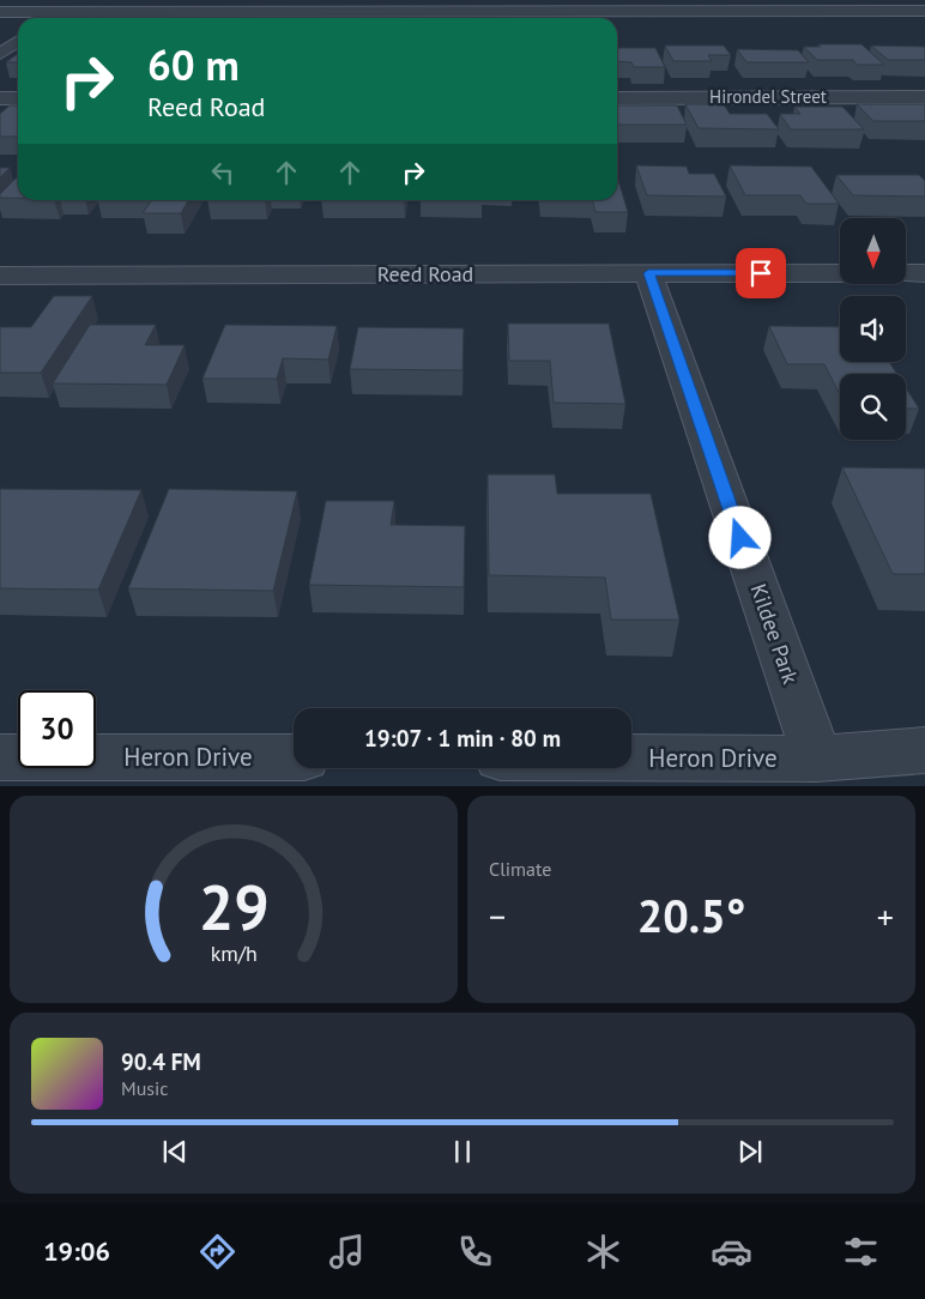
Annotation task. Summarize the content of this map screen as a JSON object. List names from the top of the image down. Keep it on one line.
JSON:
{"streets":{"street":["Hirondel Street","Reed Road","Kildee Park","Heron Drive"]},"crossings":[["Reed Road","Kildee Park"],["Kildee Park","Heron Drive"]],"north":"bottom","page":{"turn":["60 m","Reed Road"],"limit":"30","trip":"19:07 · 1 min · 80 m","tile":"Climate","heat":["−","20.5°","+"],"song":["90.4 FM","Music"],"tabs":"19:06","gauge":["29","km/h"]}}
